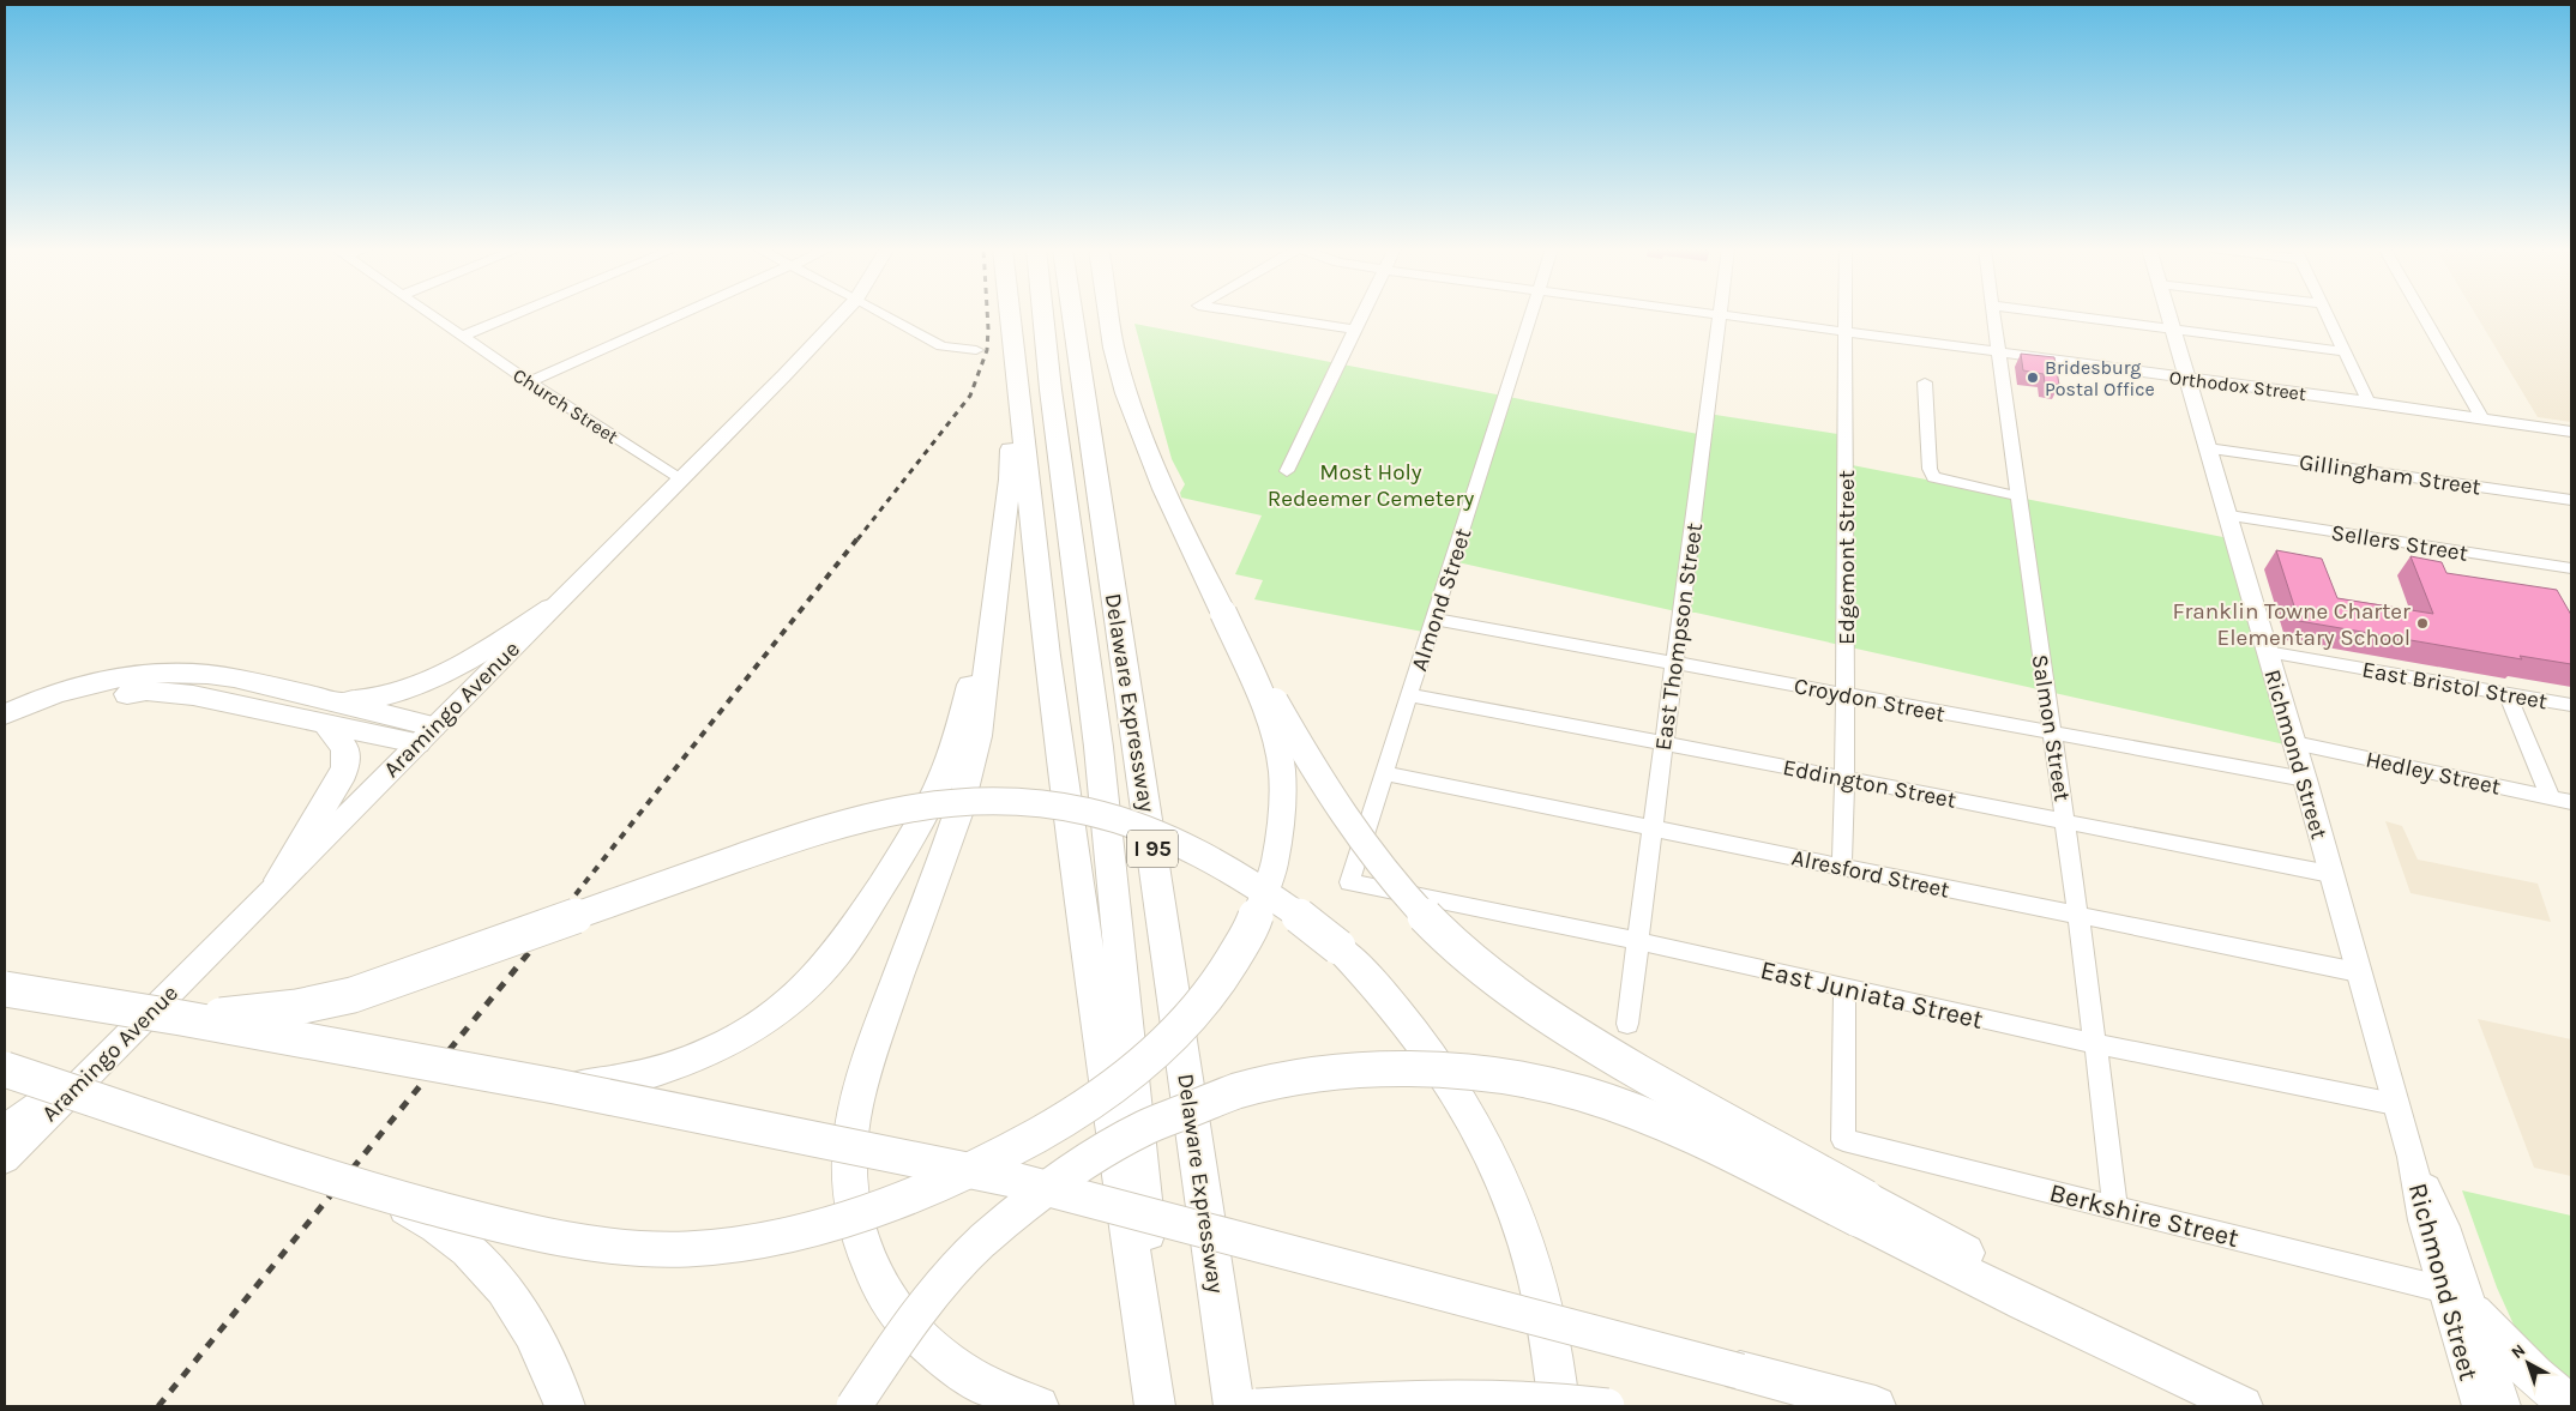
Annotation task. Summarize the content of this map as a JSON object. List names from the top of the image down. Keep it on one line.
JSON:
{"streets":{"highway":["Delaware Expressway","I 95"],"main road":["Aramingo Avenue","Richmond Street"],"street":["Orthodox Street","Church Street","Gillingham Street","Sellers Street","Edgemont Street","Almond Street","East Thompson Street","East Bristol Street","Croydon Street","Salmon Street","Hedley Street","Eddington Street","Alresford Street","East Juniata Street","Berkshire Street"]},"crossings":[["Orthodox Street","Edgemont Street"],["Orthodox Street","East Thompson Street"],["Orthodox Street","Salmon Street"],["Orthodox Street","Richmond Street"],["Church Street","Aramingo Avenue"],["Gillingham Street","Richmond Street"],["Sellers Street","Richmond Street"],["Edgemont Street","Croydon Street"],["Edgemont Street","Eddington Street"],["Edgemont Street","Alresford Street"],["Almond Street","Croydon Street"],["Almond Street","Eddington Street"],["Almond Street","Alresford Street"],["Almond Street","East Juniata Street"],["East Thompson Street","Croydon Street"],["East Thompson Street","Eddington Street"],["East Thompson Street","Alresford Street"],["East Thompson Street","East Juniata Street"],["East Bristol Street","Richmond Street"],["Croydon Street","Salmon Street"],["Croydon Street","Richmond Street"],["Salmon Street","Eddington Street"],["Salmon Street","Alresford Street"],["Salmon Street","East Juniata Street"],["Salmon Street","Berkshire Street"],["Richmond Street","Hedley Street"],["Richmond Street","Eddington Street"],["Richmond Street","Alresford Street"],["Richmond Street","East Juniata Street"],["Richmond Street","Berkshire Street"],["East Juniata Street","Berkshire Street"]],"parks":["Most Holy Redeemer Cemetery"],"places":["Bridesburg Postal Office","Franklin Towne Charter Elementary School"],"north":"top left"}
